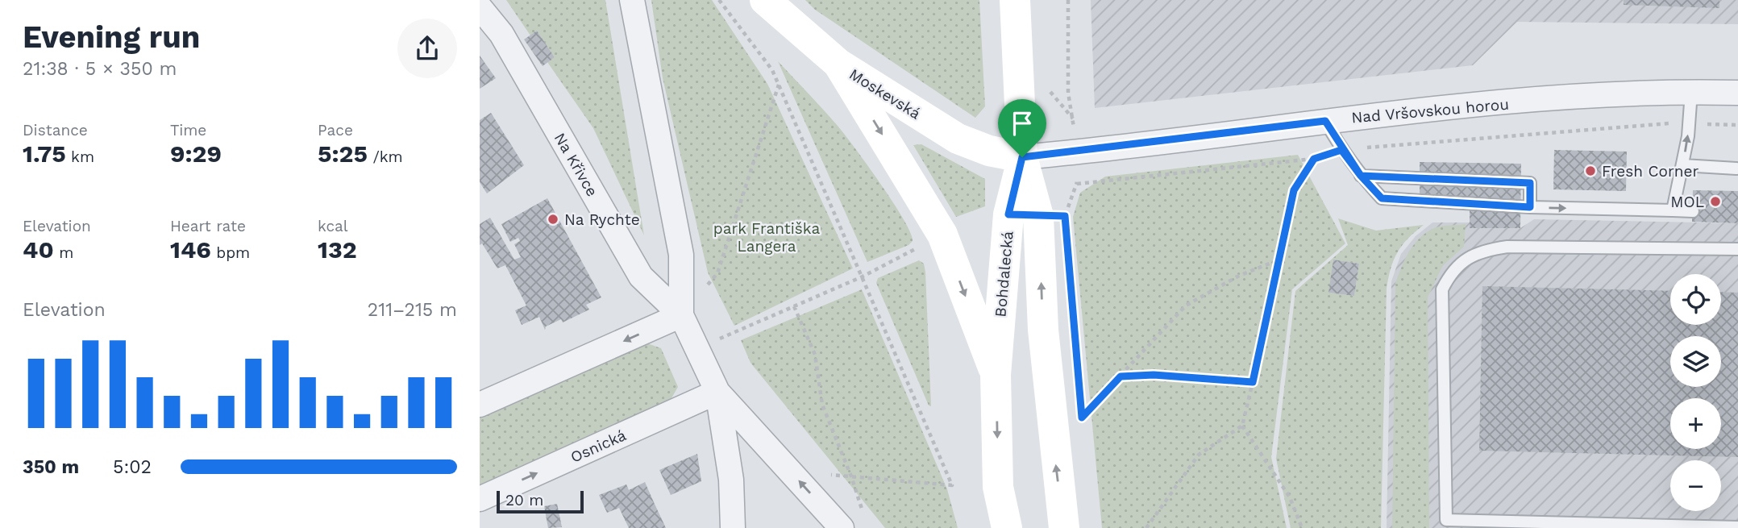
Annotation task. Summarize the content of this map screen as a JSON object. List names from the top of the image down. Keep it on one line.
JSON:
{"streets":{"main road":["Moskevská","Bohdalecká"],"street":["Nad Vršovskou horou","Na Křivce","Osnická"]},"crossings":[["Moskevská","Nad Vršovskou horou"],["Moskevská","Bohdalecká"],["Nad Vršovskou horou","Bohdalecká"],["Na Křivce","Osnická"]],"parks":["park Františka Langera"],"places":["Fresh Corner","MOL","Na Rychte"],"scale_bar":"20 m","page":{"heading":["Evening run","21:38 · 5 × 350 m"],"stats":[["Distance","1.75 km"],["Time","9:29"],["Pace","5:25 /km"],["Elevation","40 m"],["Heart rate","146 bpm"],["kcal","132"]],"map_buttons":["+","−"],"chart":["Elevation","211–215 m"],"list":[{"name":"350 m","note":"5:02"}],"scale":"20 m"}}
